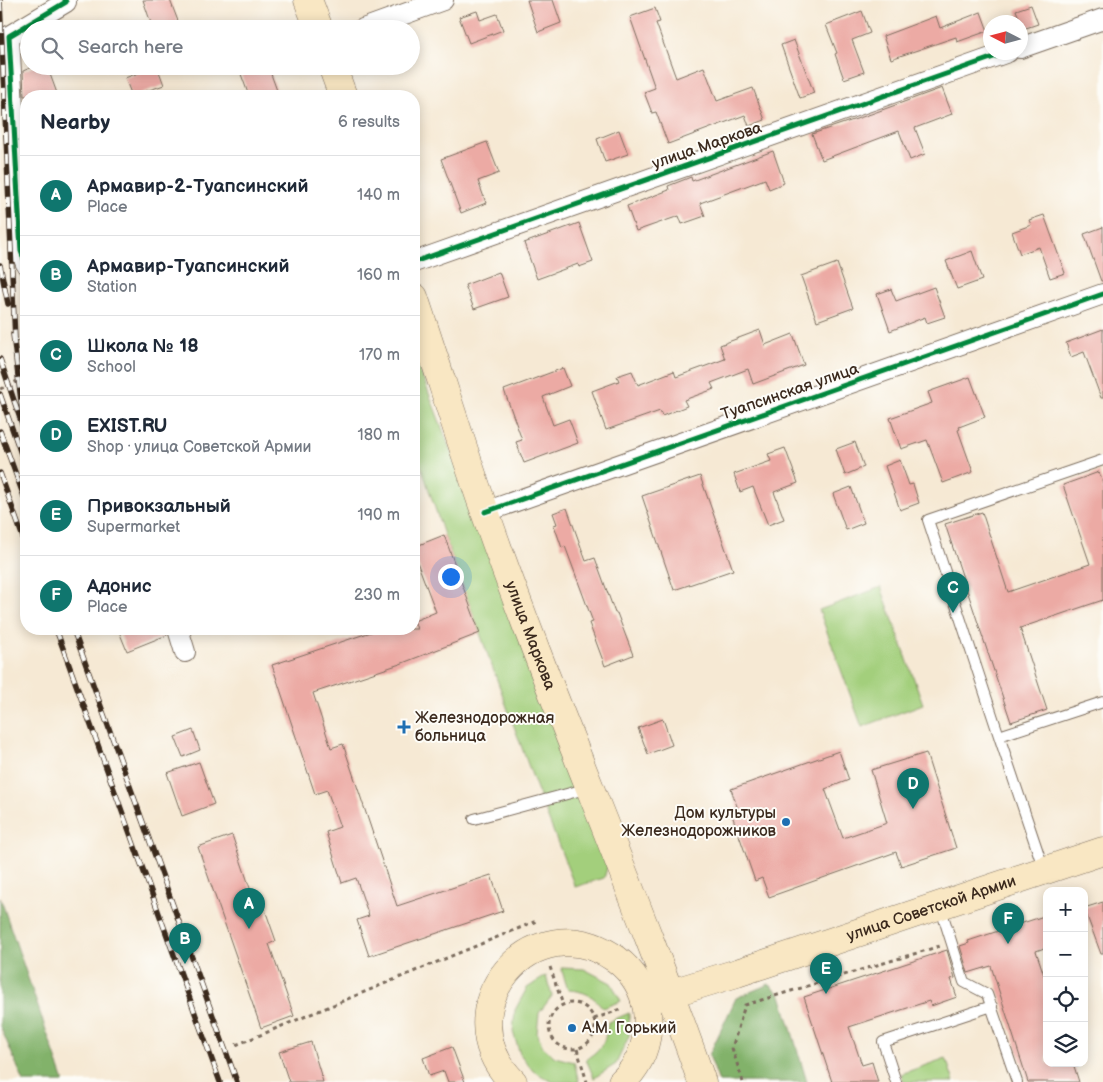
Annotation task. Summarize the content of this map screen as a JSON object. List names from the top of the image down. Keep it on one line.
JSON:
{"streets":{"main road":["улица Маркова","улица Советской Армии"],"street":["Туапсинская улица"]},"crossings":[["улица Маркова","Туапсинская улица"],["улица Маркова","улица Советской Армии"]],"places":{"health":["Железнодорожная больница"],"other":["Дом культуры Железнодорожников","А.М. Горький"]},"north":"left","page":{"search":"Search here","heading":["Nearby","6 results"],"list":[{"mark":"A","name":"Армавир-2-Туапсинский","note":"Place","value":"140 m"},{"mark":"B","name":"Армавир-Туапсинский","note":"Station","value":"160 m"},{"mark":"C","name":"Школа № 18","note":"School","value":"170 m"},{"mark":"D","name":"EXIST.RU","note":"Shop · улица Советской Армии","value":"180 m"},{"mark":"E","name":"Привокзальный","note":"Supermarket","value":"190 m"},{"mark":"F","name":"Адонис","note":"Place","value":"230 m"}],"pins":["C","D","A","F","B","E"],"map_buttons":["+","−"]}}
